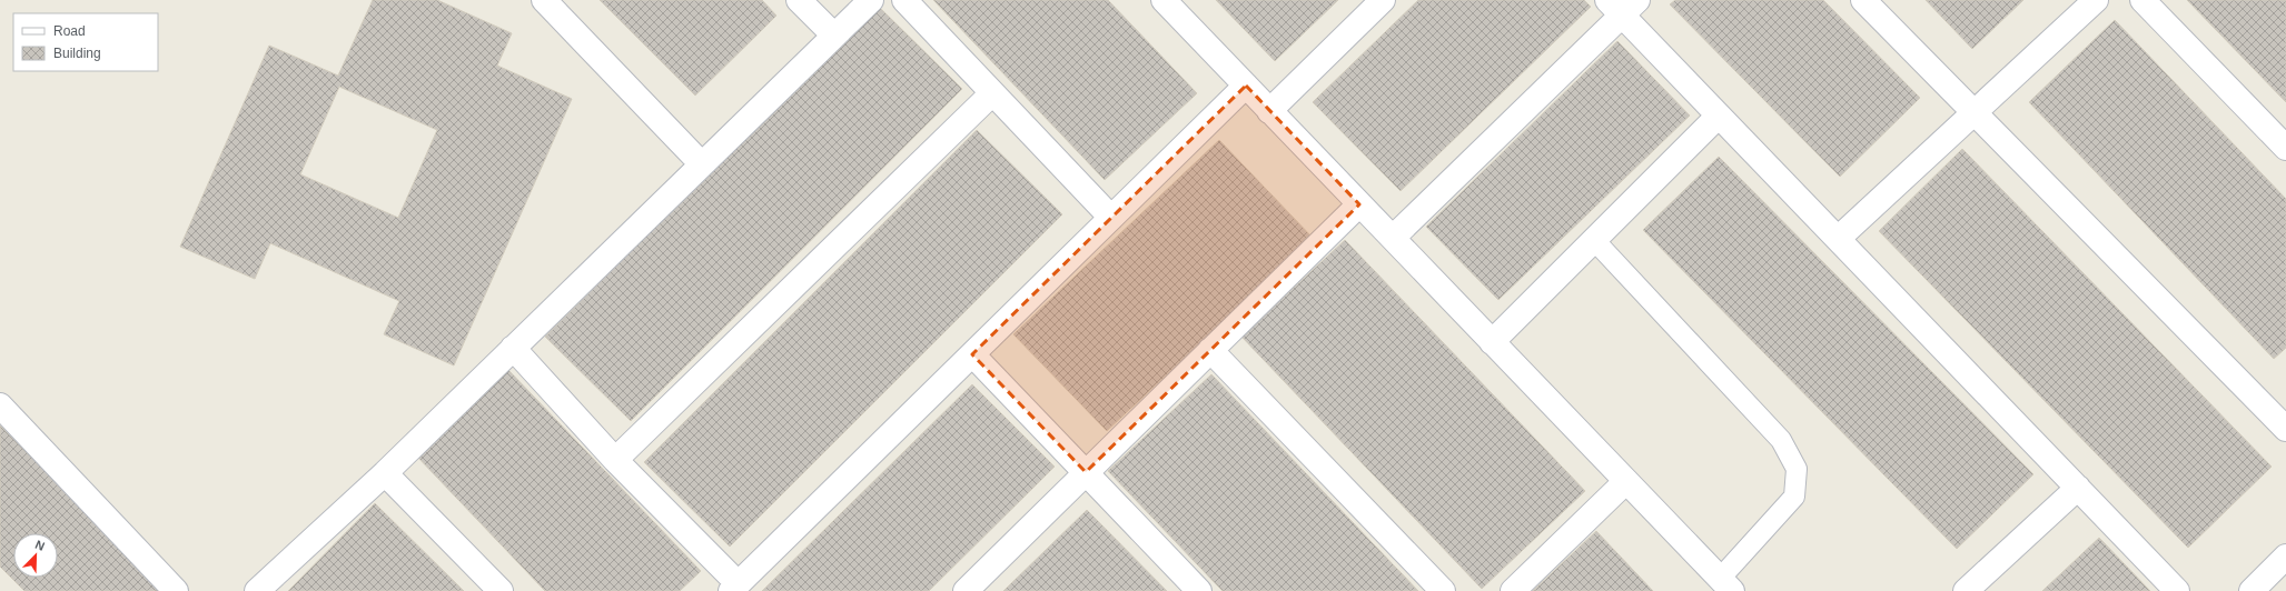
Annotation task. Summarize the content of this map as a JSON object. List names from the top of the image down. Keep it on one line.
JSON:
{"legend":["Road","Building"],"north":"top right"}
